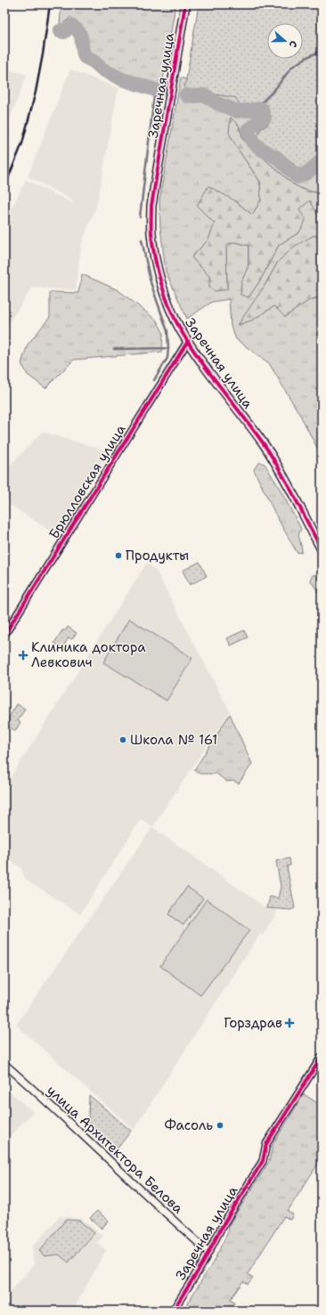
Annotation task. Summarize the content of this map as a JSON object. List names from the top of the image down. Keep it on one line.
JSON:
{"streets":{"street":["Заречная улица","Брюлловская улица","улица Архитектора Белова"]},"crossings":[["Заречная улица","Брюлловская улица"],["Заречная улица","улица Архитектора Белова"]],"places":{"other":["Продукты","Школа № 161","Фасоль"],"health":["Клиника доктора Левкович","Горздрав"]},"north":"right"}
